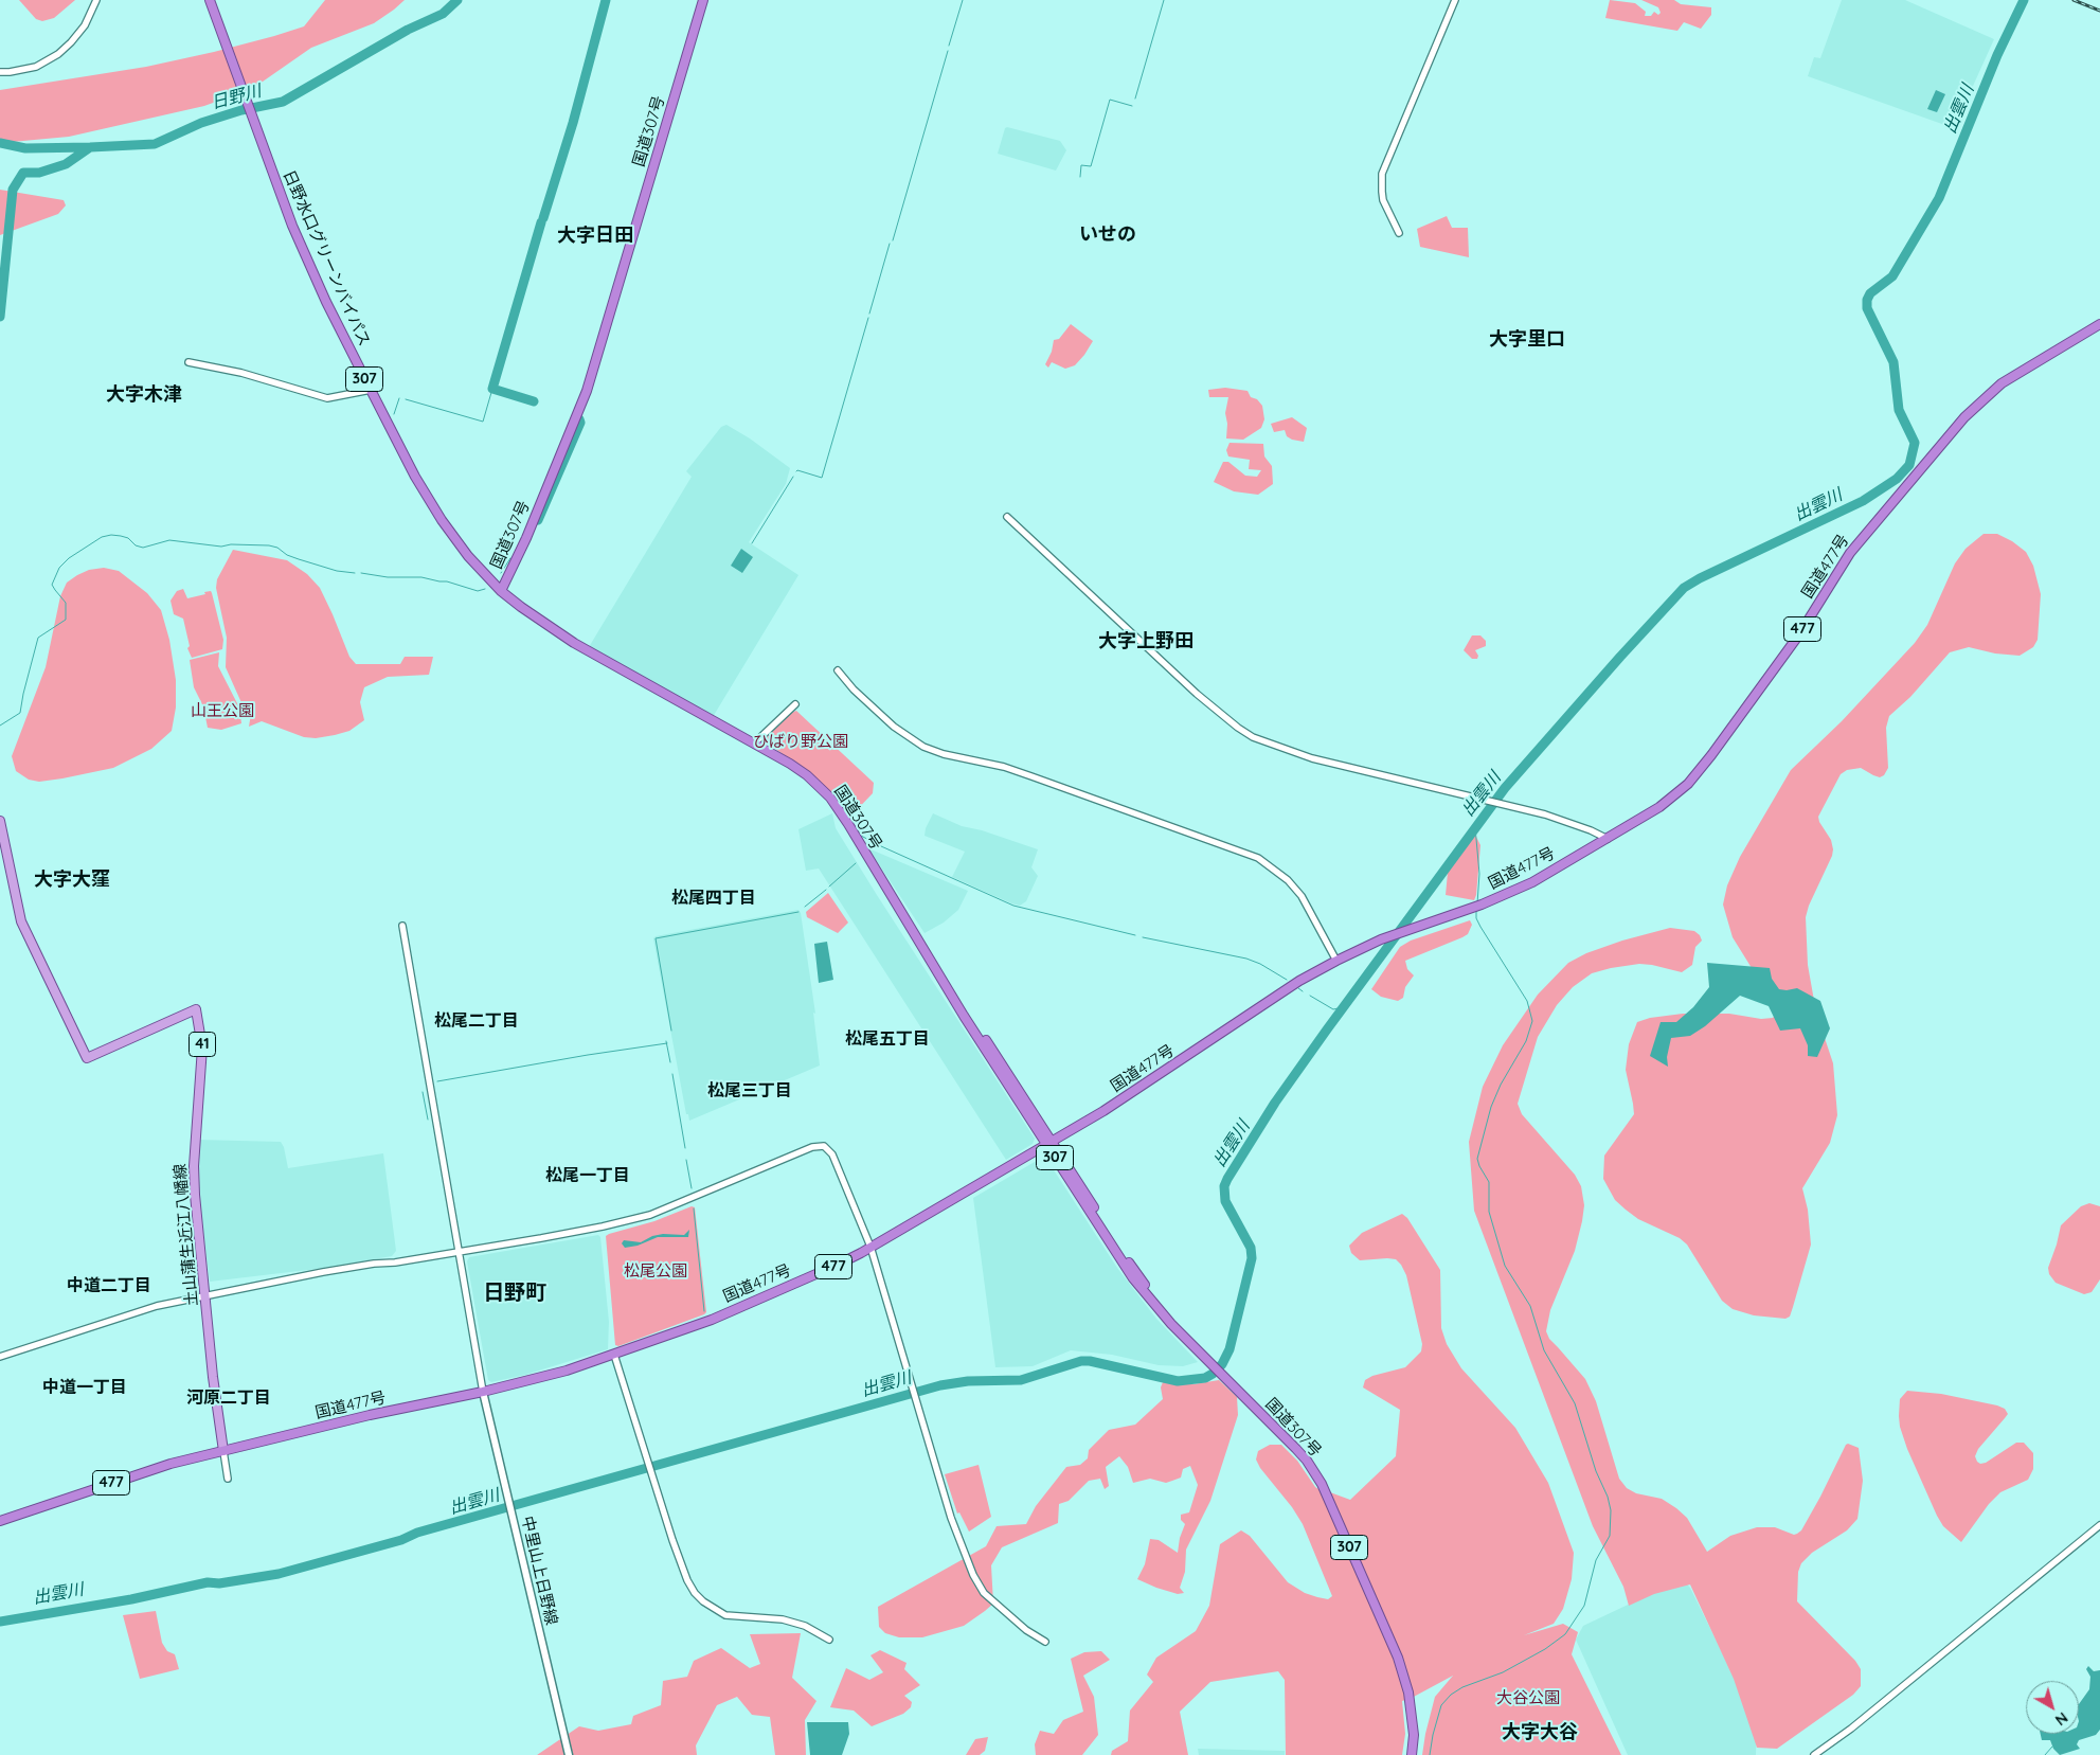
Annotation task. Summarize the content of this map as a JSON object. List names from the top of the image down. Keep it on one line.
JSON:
{"streets":{"highway":["国道307号","日野水口グリーンバイパス","307","国道477号","477"],"main road":["41","土山蒲生近江八幡線","中里山上日野線"]},"crossings":[["国道307号","日野水口グリーンバイパス"],["国道307号","国道477号"],["国道477号","土山蒲生近江八幡線"],["国道477号","中里山上日野線"]],"districts":["いせの","大字日田","大字里口","大字木津","大字上野田","大字大窪","松尾四丁目","松尾二丁目","松尾五丁目","松尾三丁目","松尾一丁目","中道二丁目","日野町","中道一丁目","河原二丁目","大字大谷"],"water":["日野川","出雲川"],"parks":["山王公園","ひばり野公園","松尾公園","大谷公園"],"north":"bottom right"}
